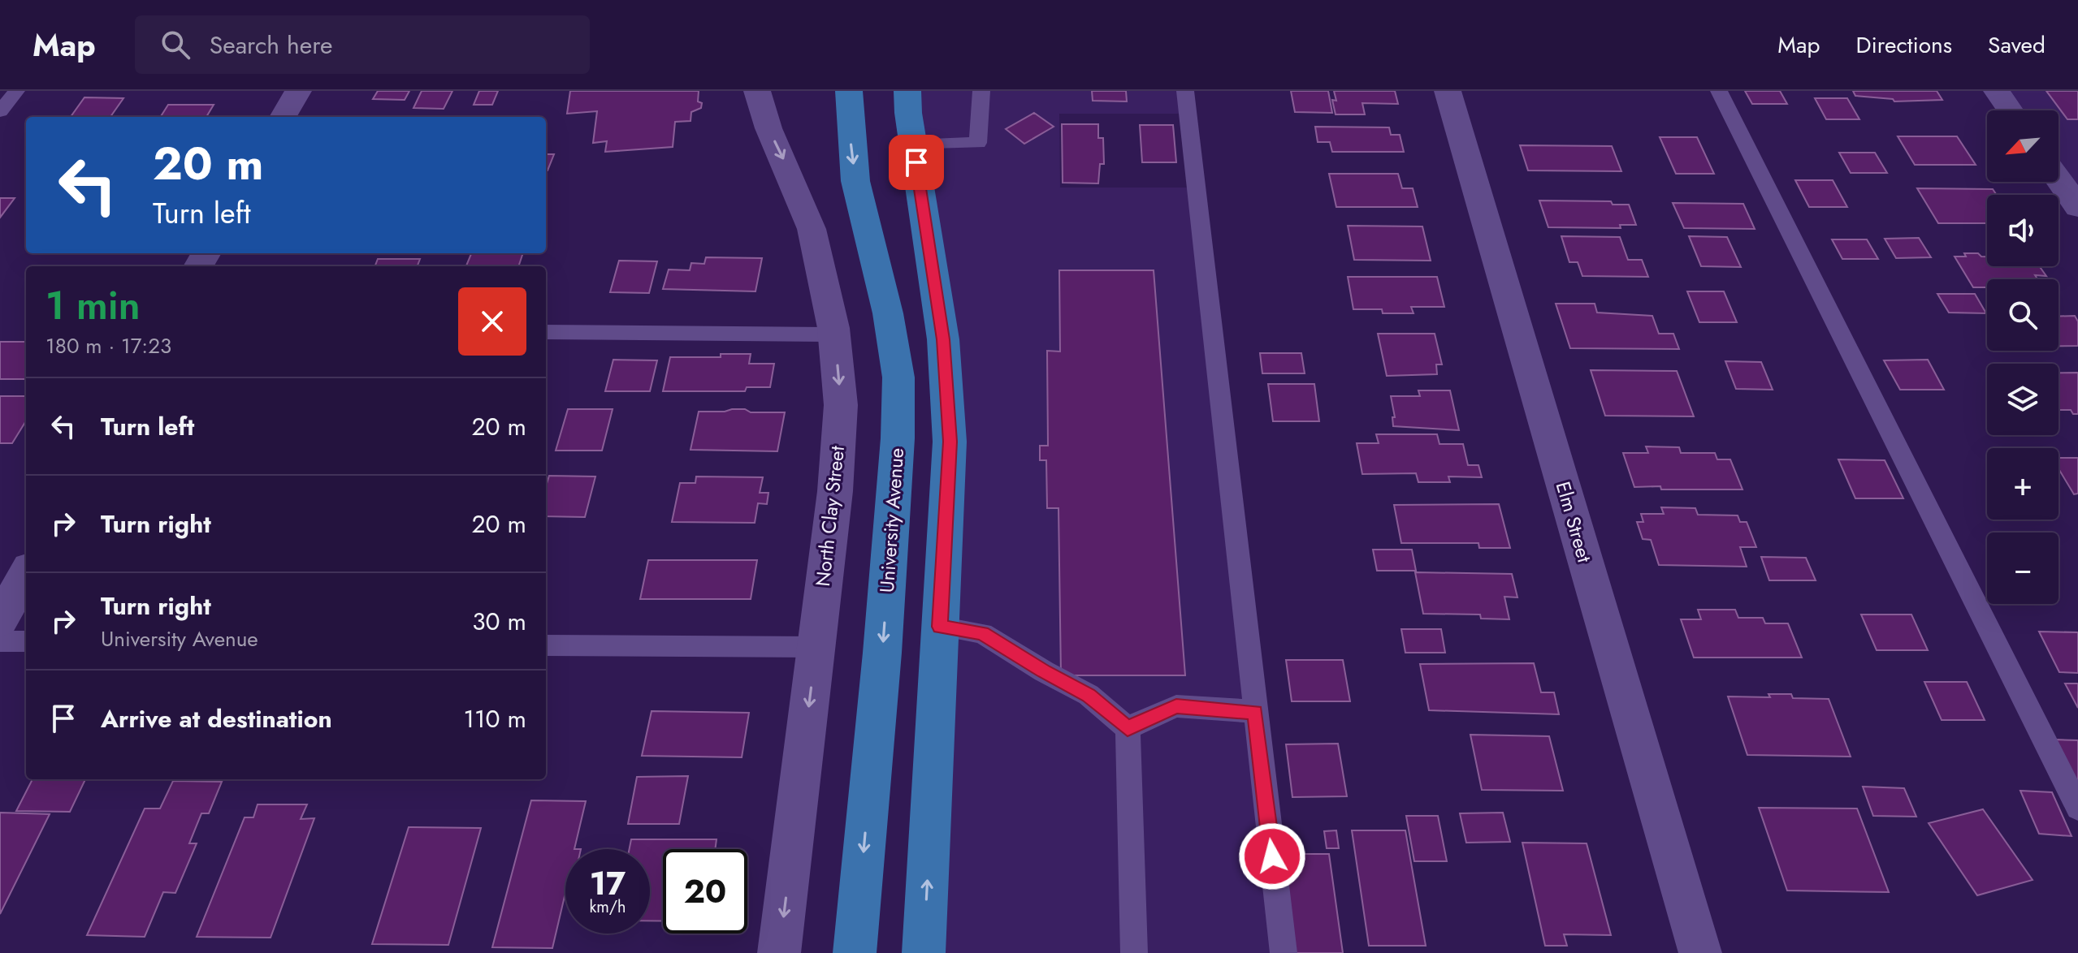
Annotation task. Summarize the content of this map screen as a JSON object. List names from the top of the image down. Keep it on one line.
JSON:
{"streets":{"main road":["University Avenue"],"street":["North Clay Street","Elm Street"]},"one_way":["North Clay Street"],"north":"bottom left","page":{"header":"Map","search":"Search here","nav":["Map","Directions","Saved"],"map_buttons":["+","−"],"turn":["20 m","Turn left"],"heading":["1 min","180 m · 17:23"],"list":[{"name":"Turn left","value":"20 m"},{"name":"Turn right","value":"20 m"},{"name":"Turn right","note":"University Avenue","value":"30 m"},{"name":"Arrive at destination","value":"110 m"}],"speed":"17 km/h","limit":"20"}}
